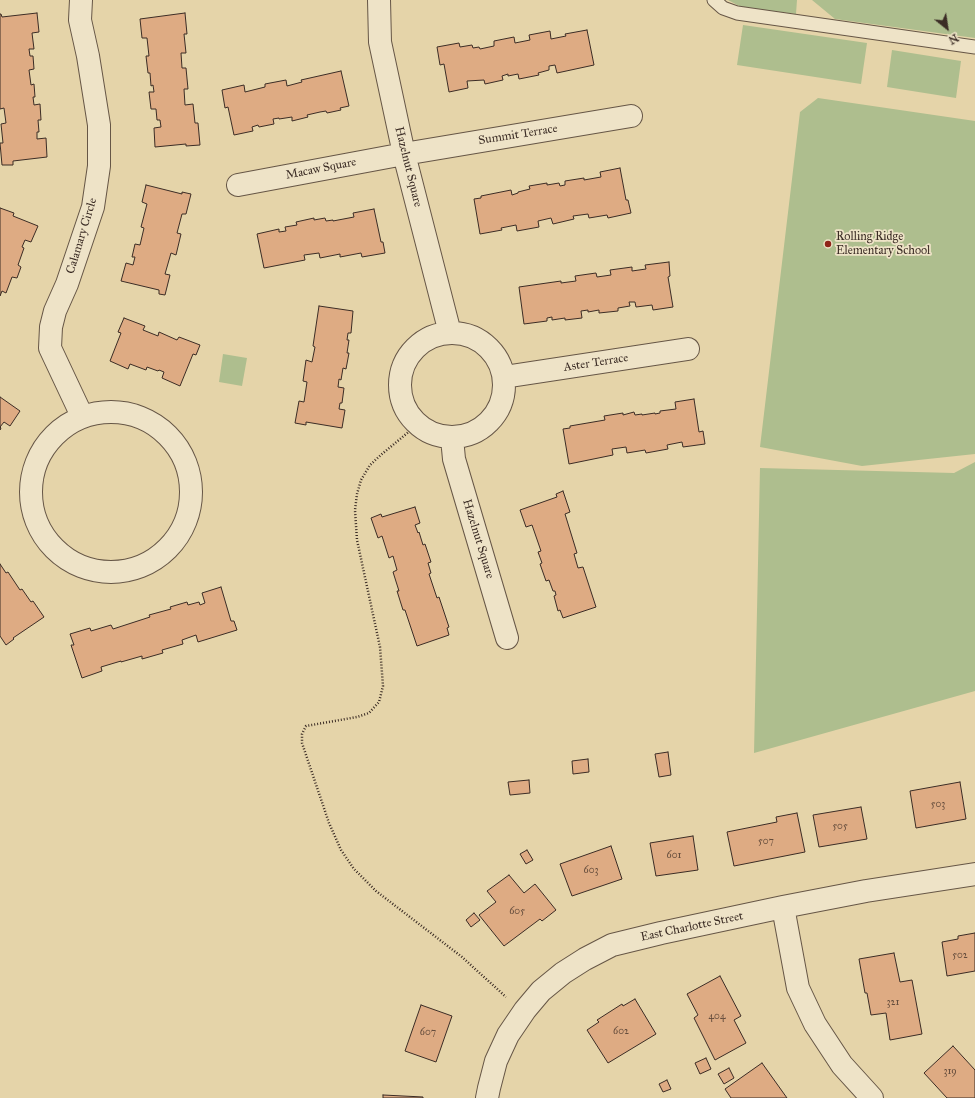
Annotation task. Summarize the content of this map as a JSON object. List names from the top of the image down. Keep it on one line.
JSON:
{"streets":{"street":["Summit Terrace","Hazelnut Square","Macaw Square","Calamary Circle","Aster Terrace","East Charlotte Street"]},"crossings":[["Summit Terrace","Hazelnut Square"],["Summit Terrace","Macaw Square"],["Hazelnut Square","Macaw Square"],["Hazelnut Square","Aster Terrace"]],"places":["Rolling Ridge Elementary School"],"house_numbers":["503","505","507","601","603","605","502","321","404","602","607","319"],"north":"bottom right"}
